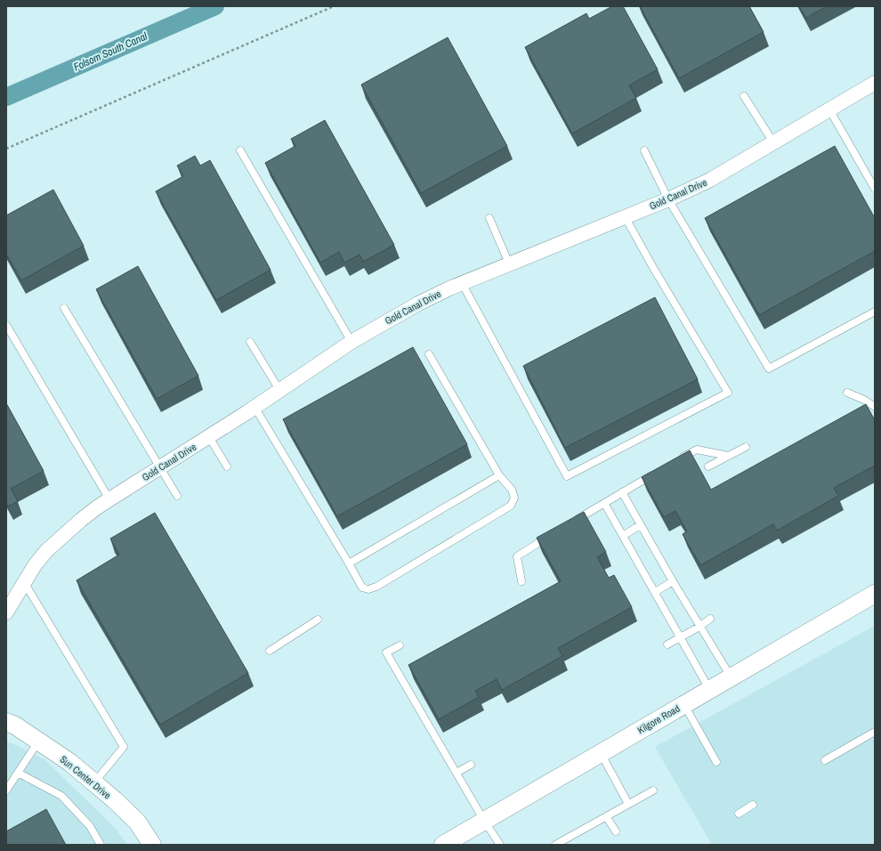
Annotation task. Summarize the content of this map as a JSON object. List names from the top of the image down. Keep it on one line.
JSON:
{"streets":{"street":["Gold Canal Drive","Kilgore Road","Sun Center Drive"]},"water":["Folsom South Canal"]}
